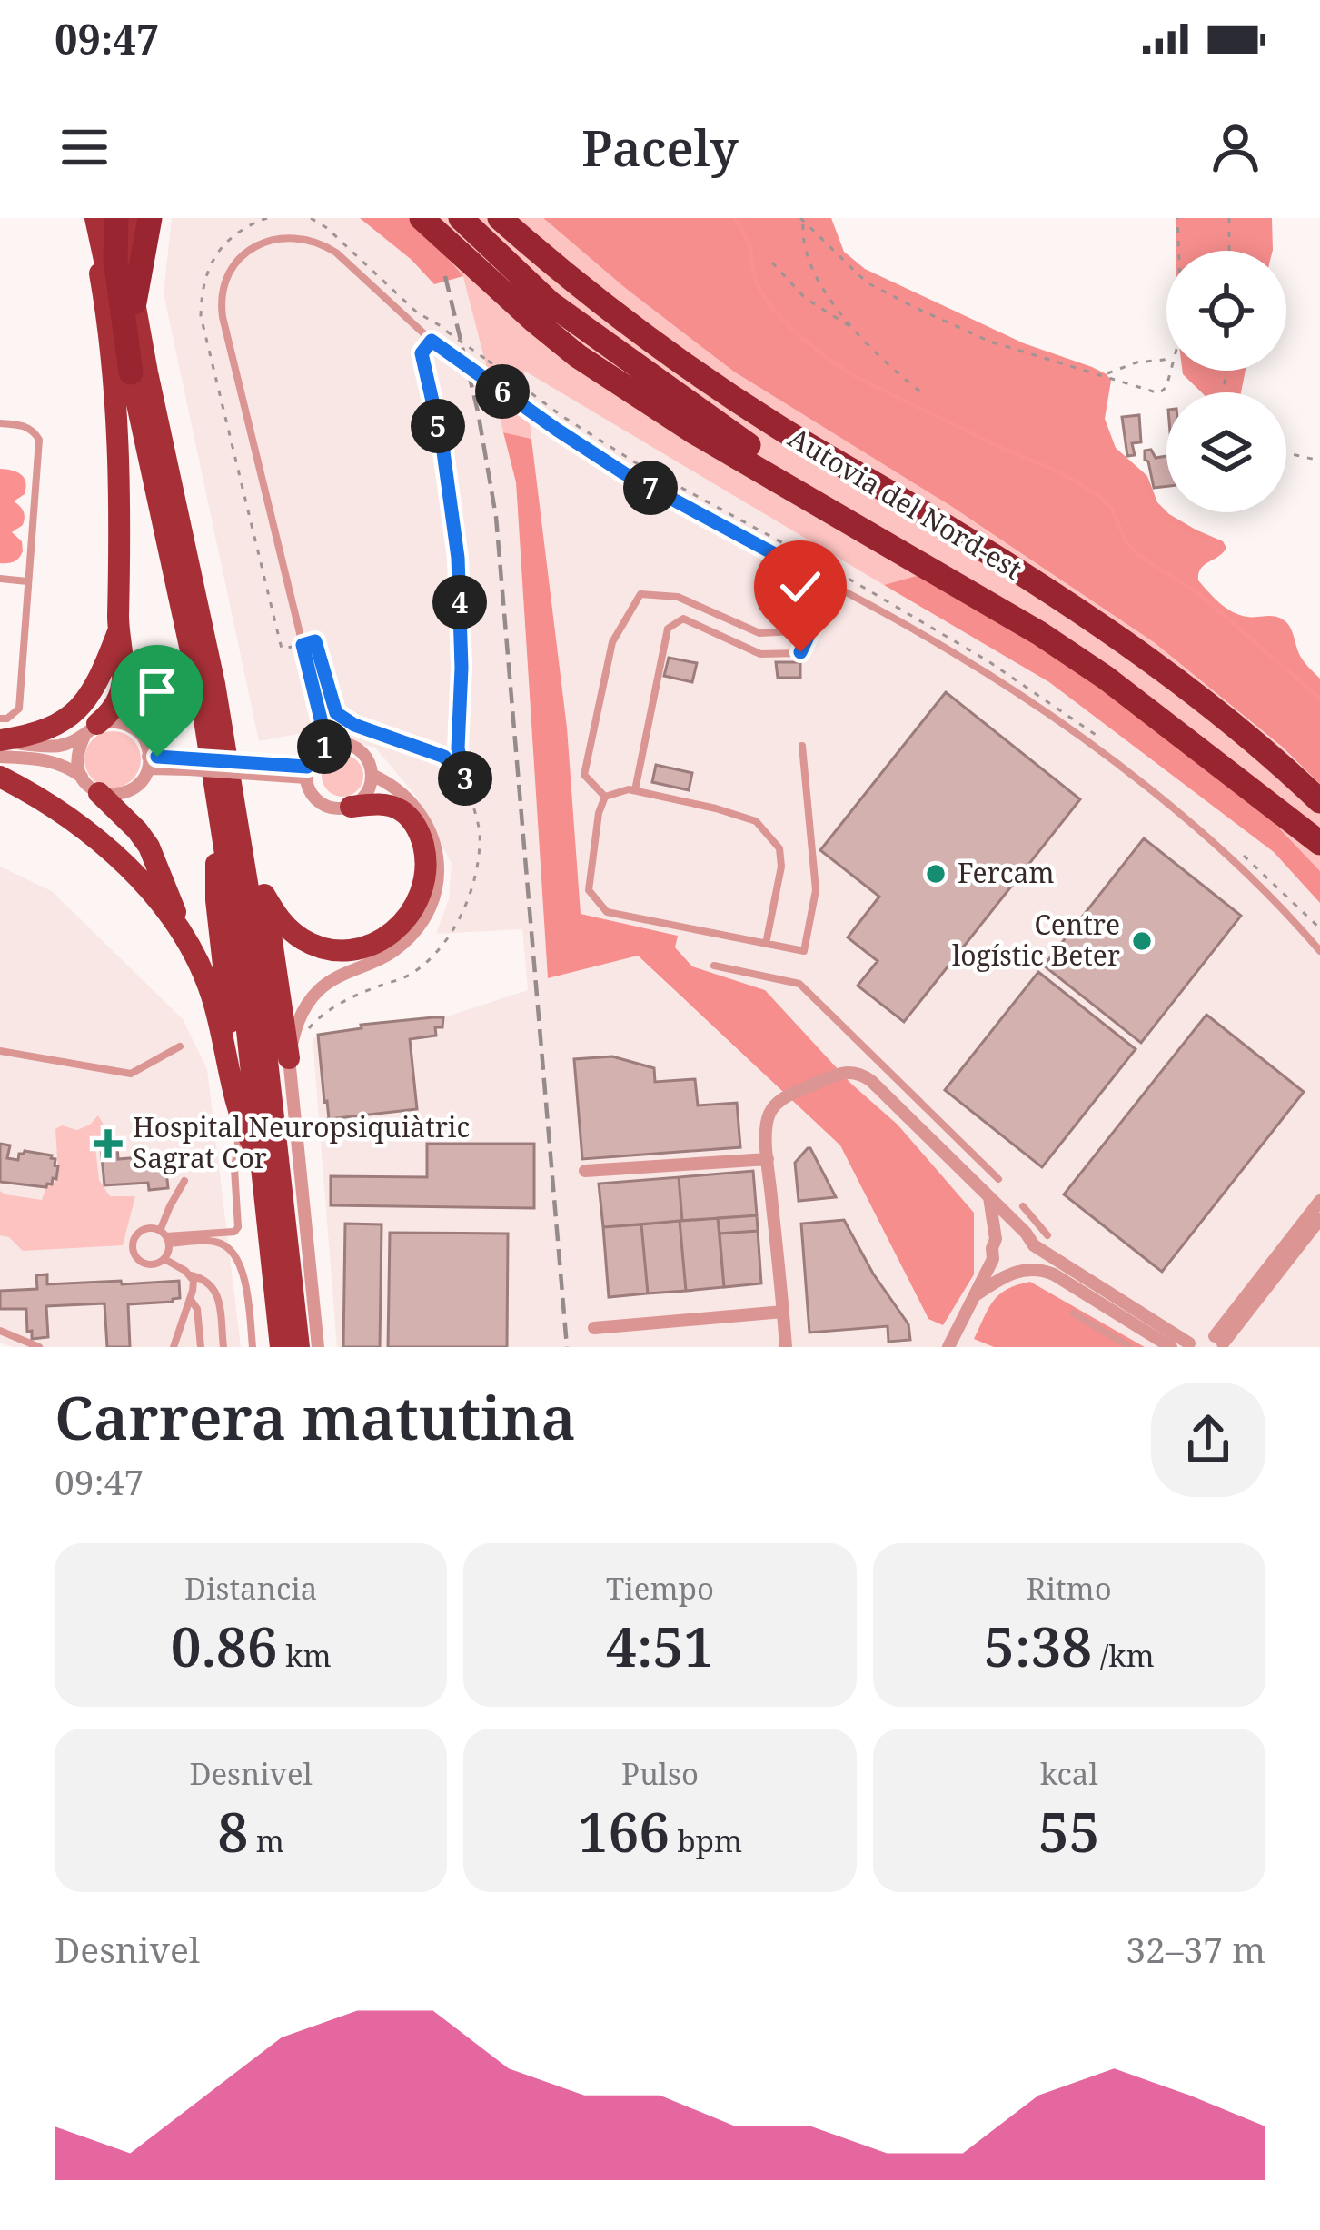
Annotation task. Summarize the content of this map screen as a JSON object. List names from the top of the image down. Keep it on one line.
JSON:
{"streets":{"highway":["Autovia del Nord-est"]},"places":{"other":["Fercam","Centre logístic Beter"],"health":["Hospital Neuropsiquiàtric Sagrat Cor"]},"page":{"status":"09:47","header":"Pacely","pins":["6","5","7","4","1","3"],"heading":["Carrera matutina","09:47"],"stats":[["Distancia","0.86 km"],["Tiempo","4:51"],["Ritmo","5:38 /km"],["Desnivel","8 m"],["Pulso","166 bpm"],["kcal","55"]],"chart":["Desnivel","32–37 m"]}}
